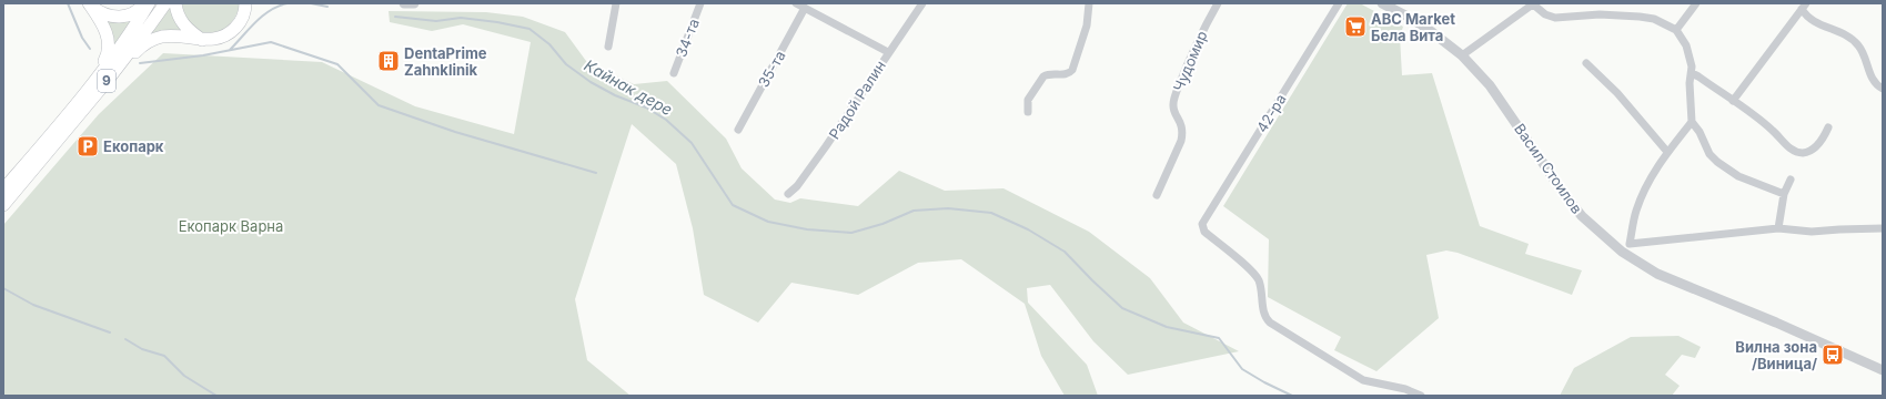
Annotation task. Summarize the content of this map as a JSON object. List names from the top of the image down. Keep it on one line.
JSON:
{"streets":{"highway":["9"],"street":["34-та","Чудомир","35-та","Радой Ралин","42-ра","Васил Стоилов"]},"water":["Кайнак дере"],"parks":["Екопарк Варна"],"places":{"supermarket":["ABC Market Бела Вита"],"building":["DentaPrime Zahnklinik"],"parking":["Екопарк"],"bus stop":["Вилна зона /Виница/"]}}
